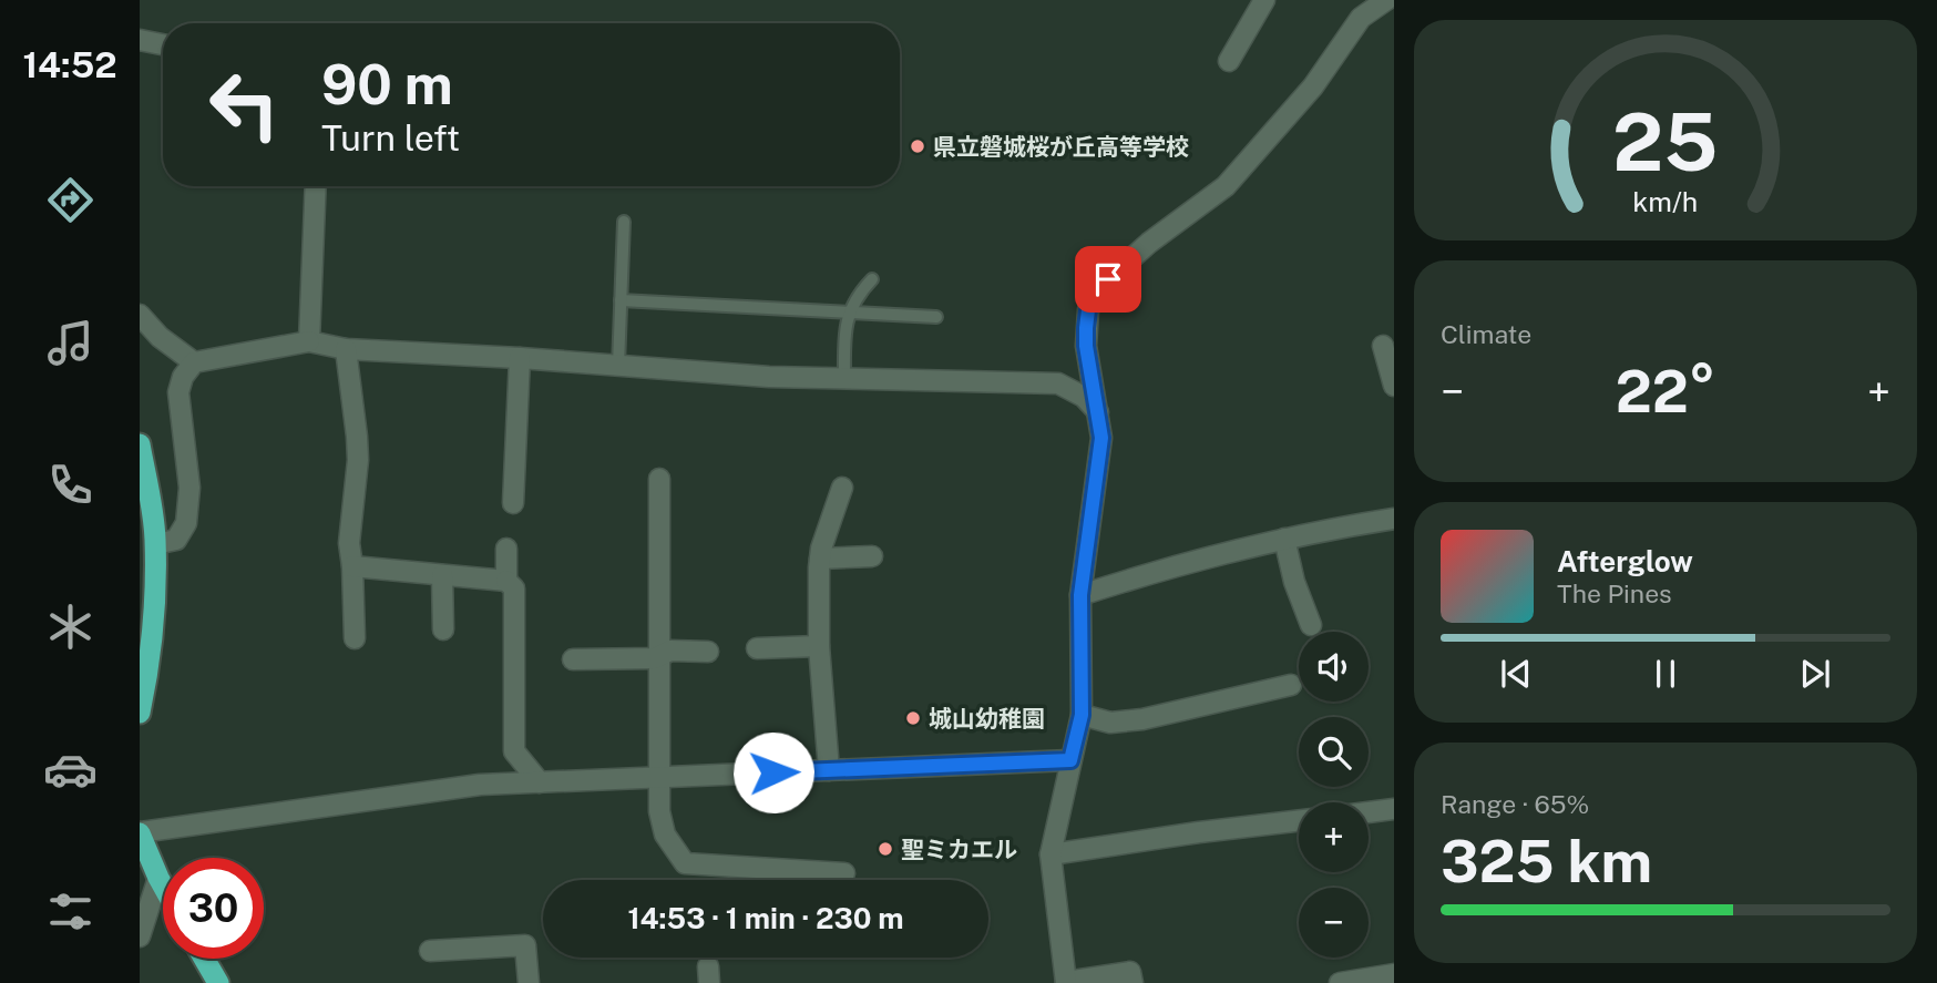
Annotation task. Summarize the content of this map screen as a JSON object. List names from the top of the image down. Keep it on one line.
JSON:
{"places":["県立磐城桜が丘高等学校","城山幼稚園","聖ミカエル"],"page":{"tabs":"14:52","turn":["90 m","Turn left"],"tile":["Climate",["Range · 65%","325 km"]],"heat":["−","22°","+"],"song":["Afterglow","The Pines"],"map_buttons":["+","−"],"limit":"30","trip":"14:53 · 1 min · 230 m","gauge":["25","km/h"]}}
